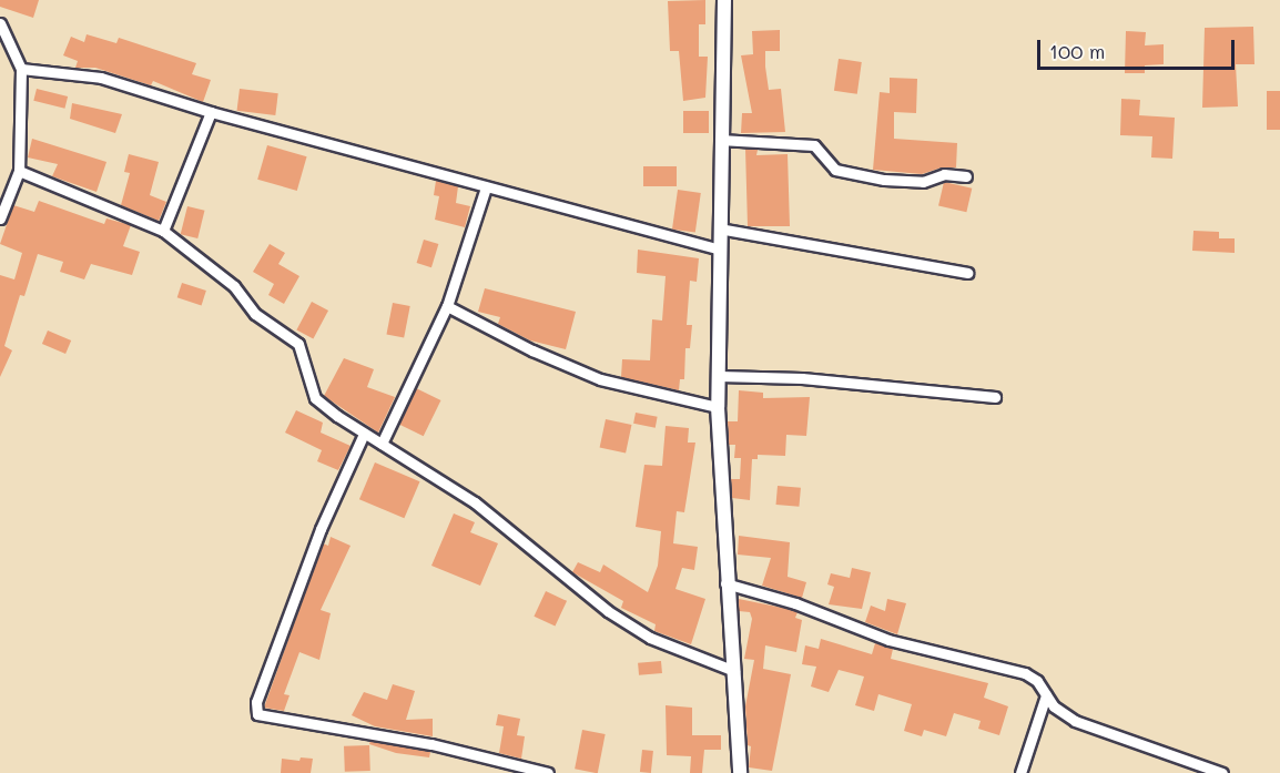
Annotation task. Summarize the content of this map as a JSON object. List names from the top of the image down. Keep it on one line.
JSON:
{"scale_bar":"100 m"}
